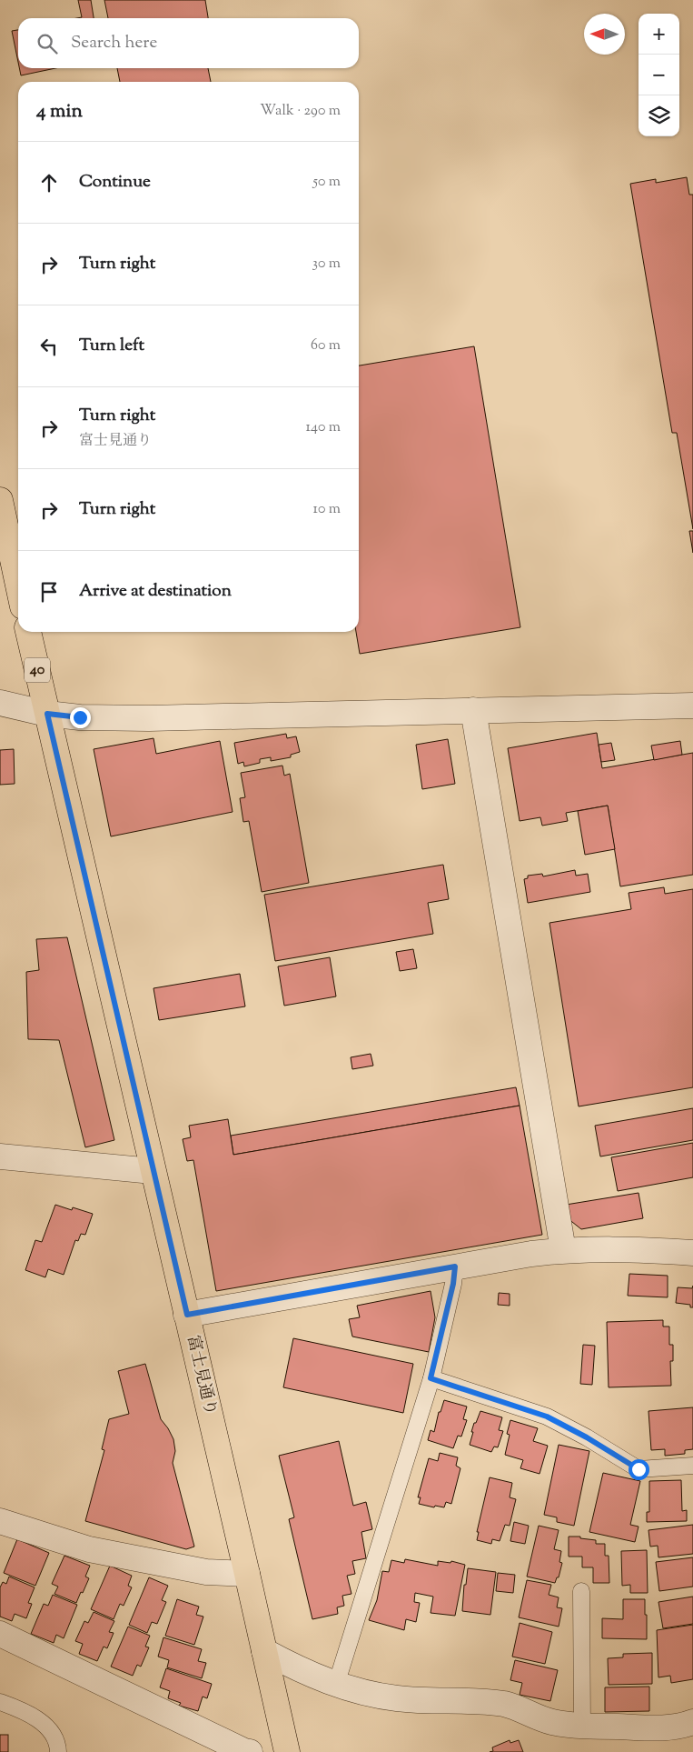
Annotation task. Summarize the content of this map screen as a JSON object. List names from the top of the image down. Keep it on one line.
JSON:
{"streets":{"main road":["40","富士見通り"]},"north":"left","page":{"map_buttons":["+","−"],"search":"Search here","heading":["4 min","Walk · 290 m"],"list":[["Continue","50 m"],["Turn right","30 m"],["Turn left","60 m"],["Turn right","富士見通り","140 m"],["Turn right","10 m"],"Arrive at destination"]}}
